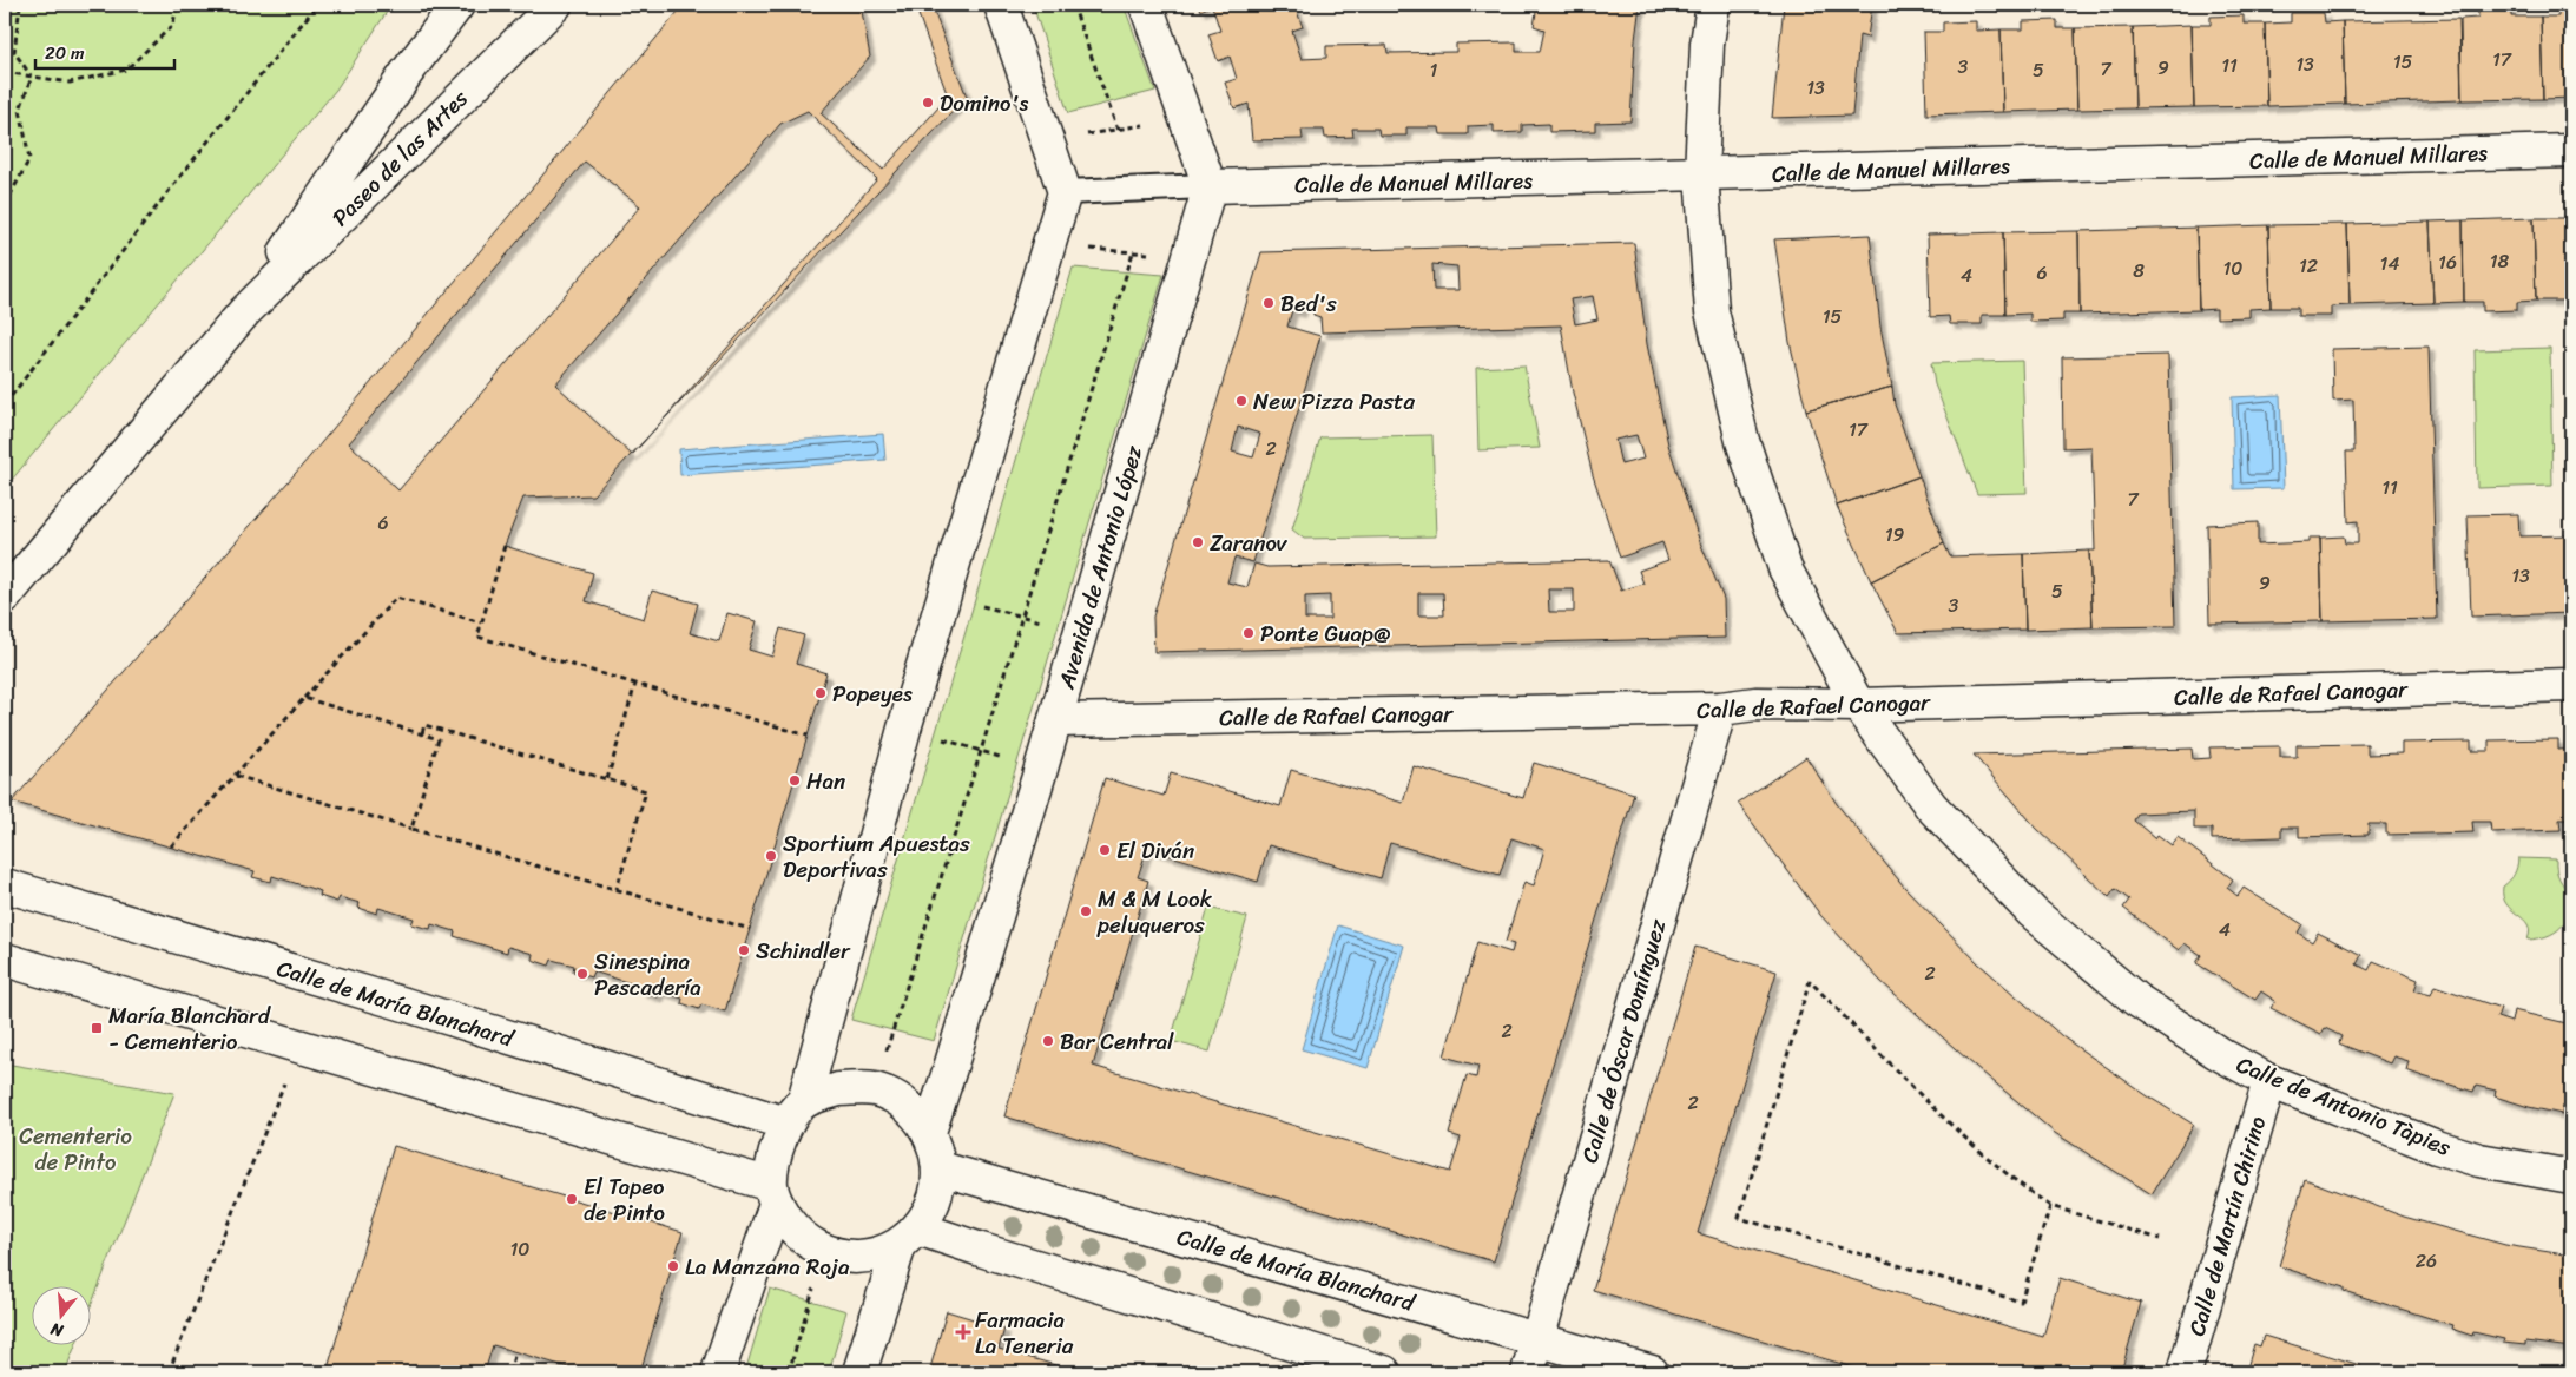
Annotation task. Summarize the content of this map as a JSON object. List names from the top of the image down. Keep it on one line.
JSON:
{"streets":{"street":["Calle de Manuel Millares","Paseo de las Artes","Avenida de Antonio López","Calle de Rafael Canogar","Calle de María Blanchard","Calle de Óscar Domínguez","Calle de Antonio Tàpies","Calle de Martín Chirino"]},"crossings":[["Calle de Manuel Millares","Avenida de Antonio López"],["Calle de Manuel Millares","Calle de Antonio Tàpies"],["Avenida de Antonio López","Calle de Rafael Canogar"],["Avenida de Antonio López","Calle de María Blanchard"],["Calle de Rafael Canogar","Calle de Óscar Domínguez"],["Calle de Rafael Canogar","Calle de Antonio Tàpies"],["Calle de María Blanchard","Calle de Óscar Domínguez"],["Calle de Antonio Tàpies","Calle de Martín Chirino"]],"parks":["Cementerio de Pinto"],"places":{"other":["Domino's","Bed's","New Pizza Pasta","Zaranov","Ponte Guap@","Popeyes","Han","El Diván","Sportium Apuestas Deportivas","M & M Look peluqueros","Schindler","Sinespina Pescadería","Bar Central","El Tapeo de Pinto","La Manzana Roja"],"transit":["María Blanchard - Cementerio"],"health":["Farmacia La Teneria"]},"house_numbers":["17","15","13","11","3","9","7","1","5","13","18","16","14","12","10","8","6","4","15","17","2","11","7","6","19","13","9","5","3","4","2","2","2","10","26"],"scale_bar":"20 m","north":"bottom"}
